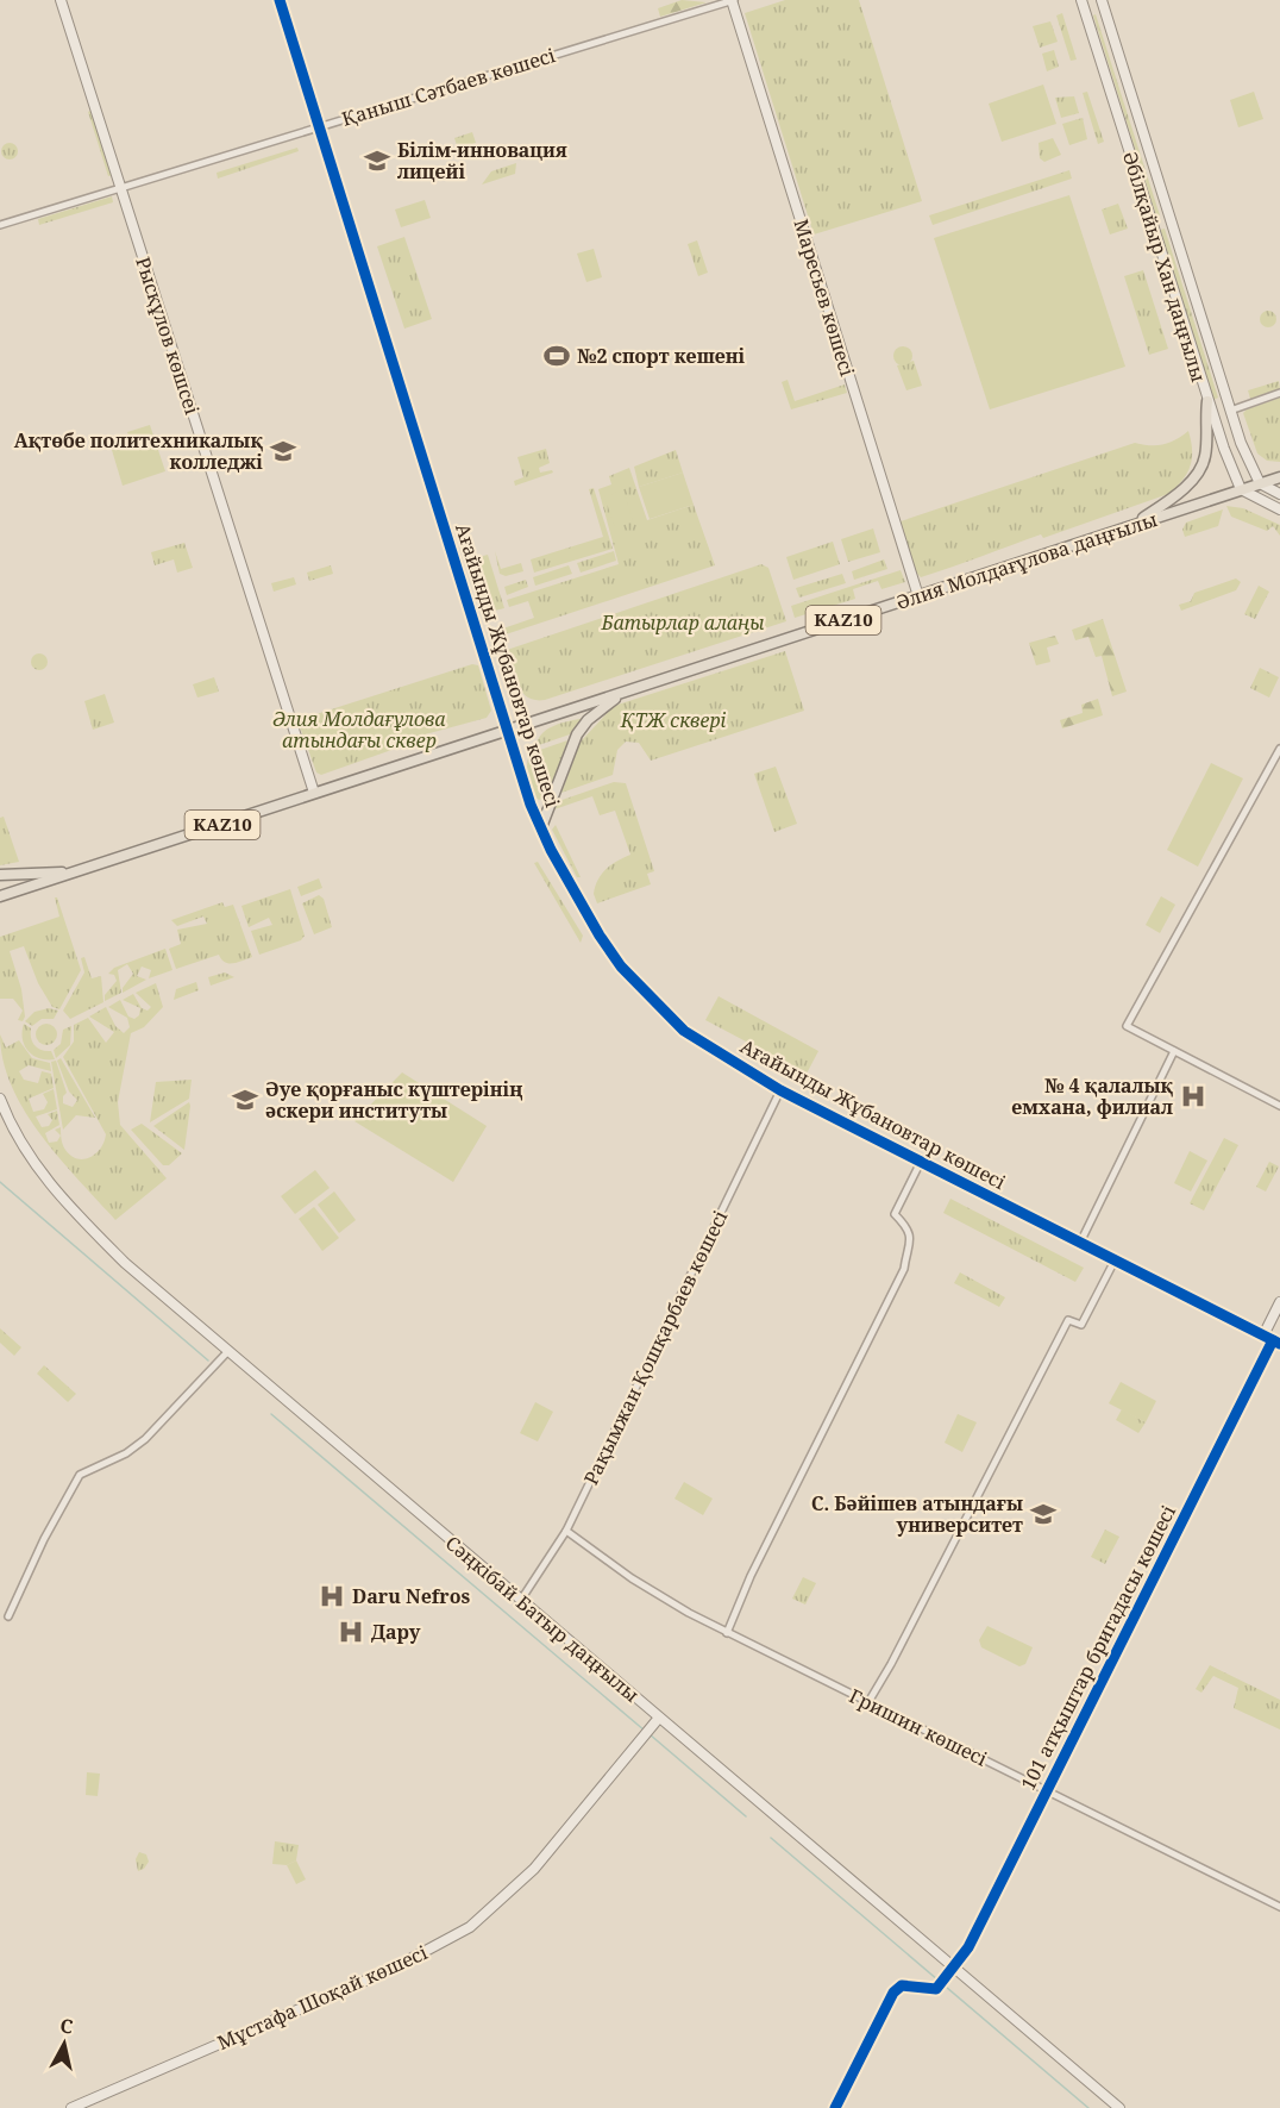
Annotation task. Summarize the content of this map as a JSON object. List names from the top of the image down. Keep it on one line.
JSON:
{"streets":{"main road":["Әлия Молдағұлова даңғылы","KAZ10"],"street":["Қаныш Сәтбаев көшесі","Әбілқайыр Хан даңғылы","Маресьев көшесі","Рысқұлов көшсеі","Ағайынды Жұбановтар көшесі","Рақымжан Қошқарбаев көшесі","Сәңкібай Батыр даңғылы","101 атқыштар бригадасы көшесі","Гришин көшесі","Мұстафа Шоқай көшесі"]},"crossings":[["Қаныш Сәтбаев көшесі","Маресьев көшесі"],["Қаныш Сәтбаев көшесі","Рысқұлов көшсеі"],["Қаныш Сәтбаев көшесі","Ағайынды Жұбановтар көшесі"],["Әбілқайыр Хан даңғылы","Әлия Молдағұлова даңғылы"],["Маресьев көшесі","Әлия Молдағұлова даңғылы"],["Рысқұлов көшсеі","Әлия Молдағұлова даңғылы"],["Әлия Молдағұлова даңғылы","Ағайынды Жұбановтар көшесі"],["Ағайынды Жұбановтар көшесі","Рақымжан Қошқарбаев көшесі"],["Ағайынды Жұбановтар көшесі","101 атқыштар бригадасы көшесі"],["Рақымжан Қошқарбаев көшесі","Сәңкібай Батыр даңғылы"],["Рақымжан Қошқарбаев көшесі","Гришин көшесі"],["Сәңкібай Батыр даңғылы","101 атқыштар бригадасы көшесі"],["Сәңкібай Батыр даңғылы","Мұстафа Шоқай көшесі"],["101 атқыштар бригадасы көшесі","Гришин көшесі"]],"parks":["Батырлар алаңы","Әлия Молдағұлова атындағы сквер","ҚТЖ сквері"],"places":{"school or university":["Білім-инновация лицейі","Ақтөбе политехникалық колледжі","Әуе қорғаныс күштерінің әскери институты","С. Бәйішев атындағы университет"],"sports":["№2 спорт кешені"],"hospital":["№ 4 қалалық емхана, филиал","Daru Nefros","Дару"]},"north":"top"}
